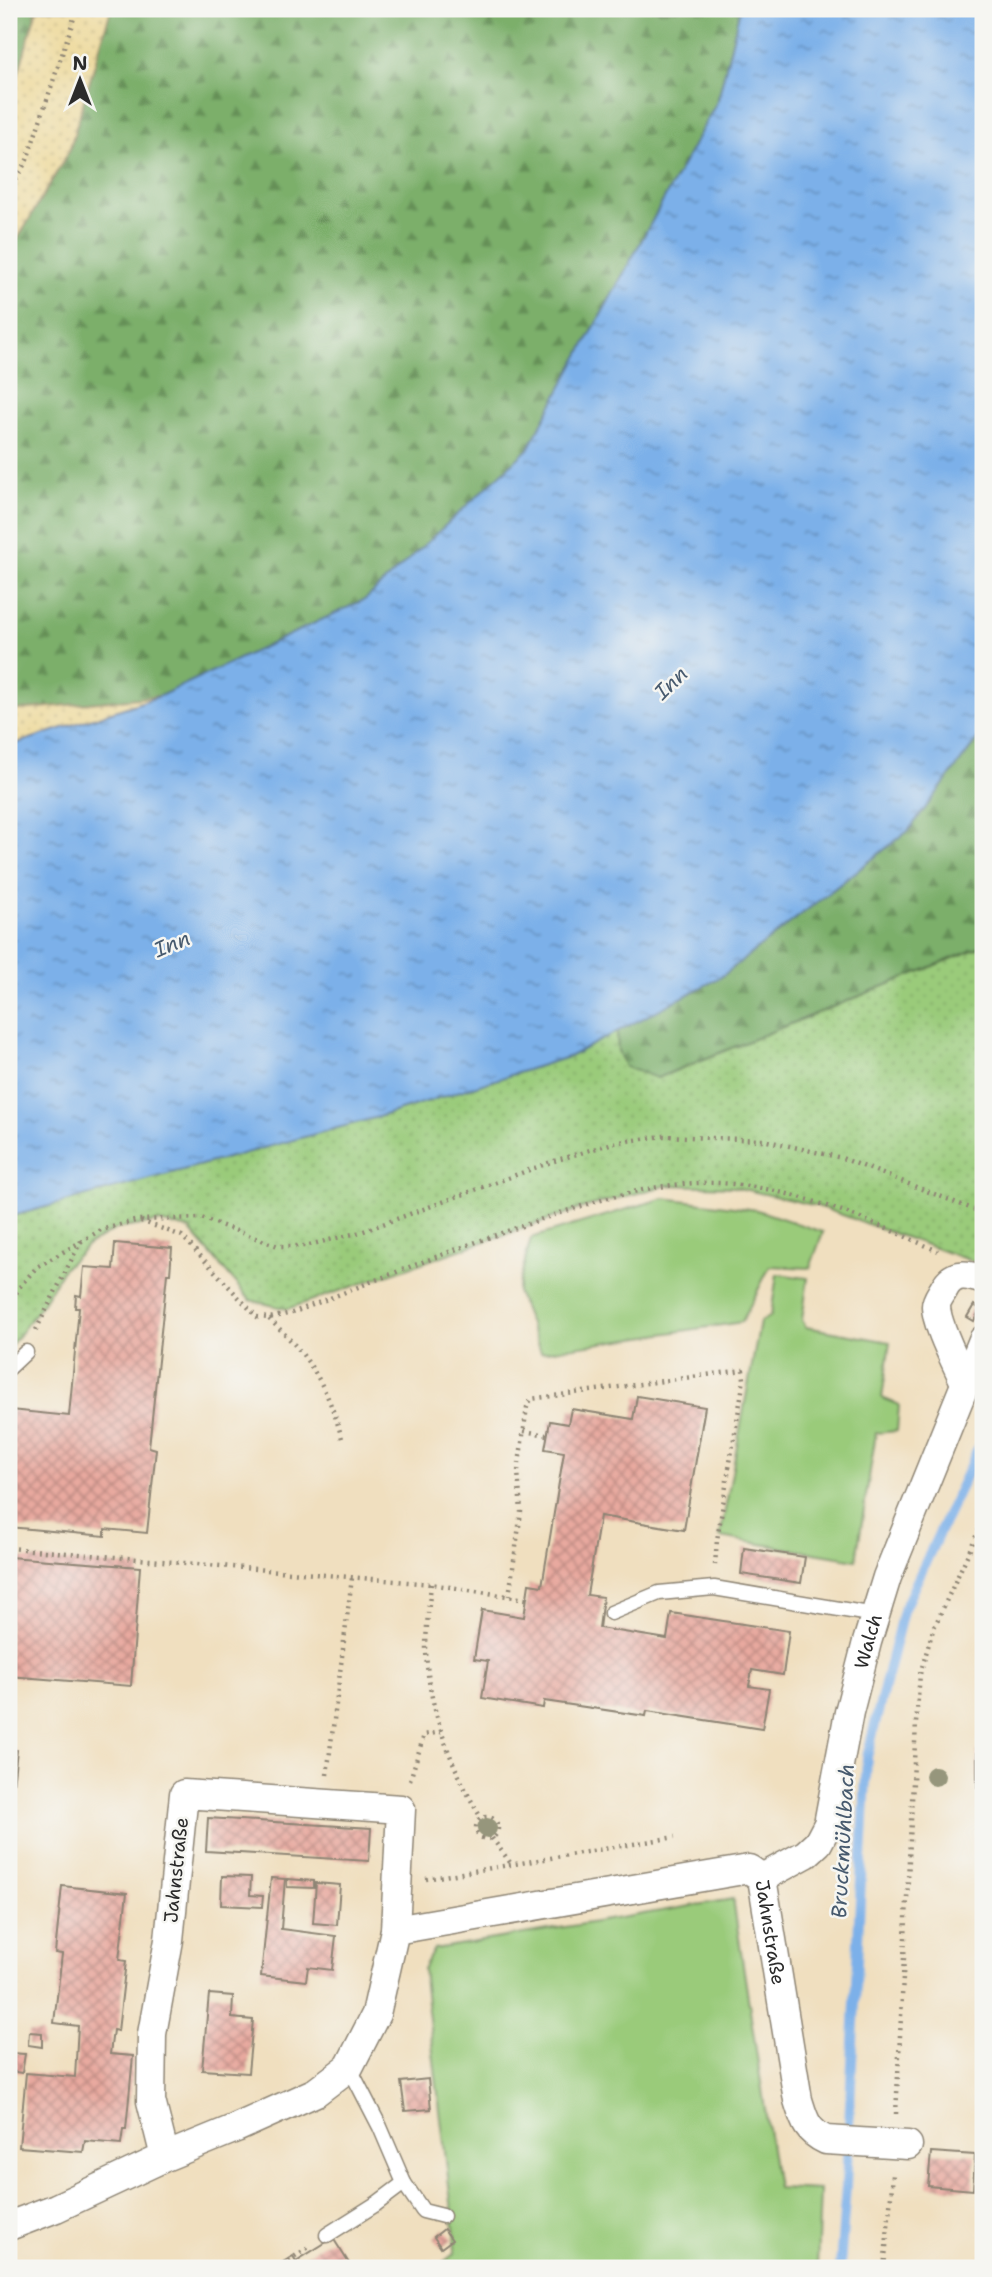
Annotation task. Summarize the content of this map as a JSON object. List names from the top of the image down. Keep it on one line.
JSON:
{"streets":{"street":["Walch","Jahnstraße"]},"crossings":[["Walch","Jahnstraße"]],"water":["Inn","Bruckmühlbach"],"north":"top"}
